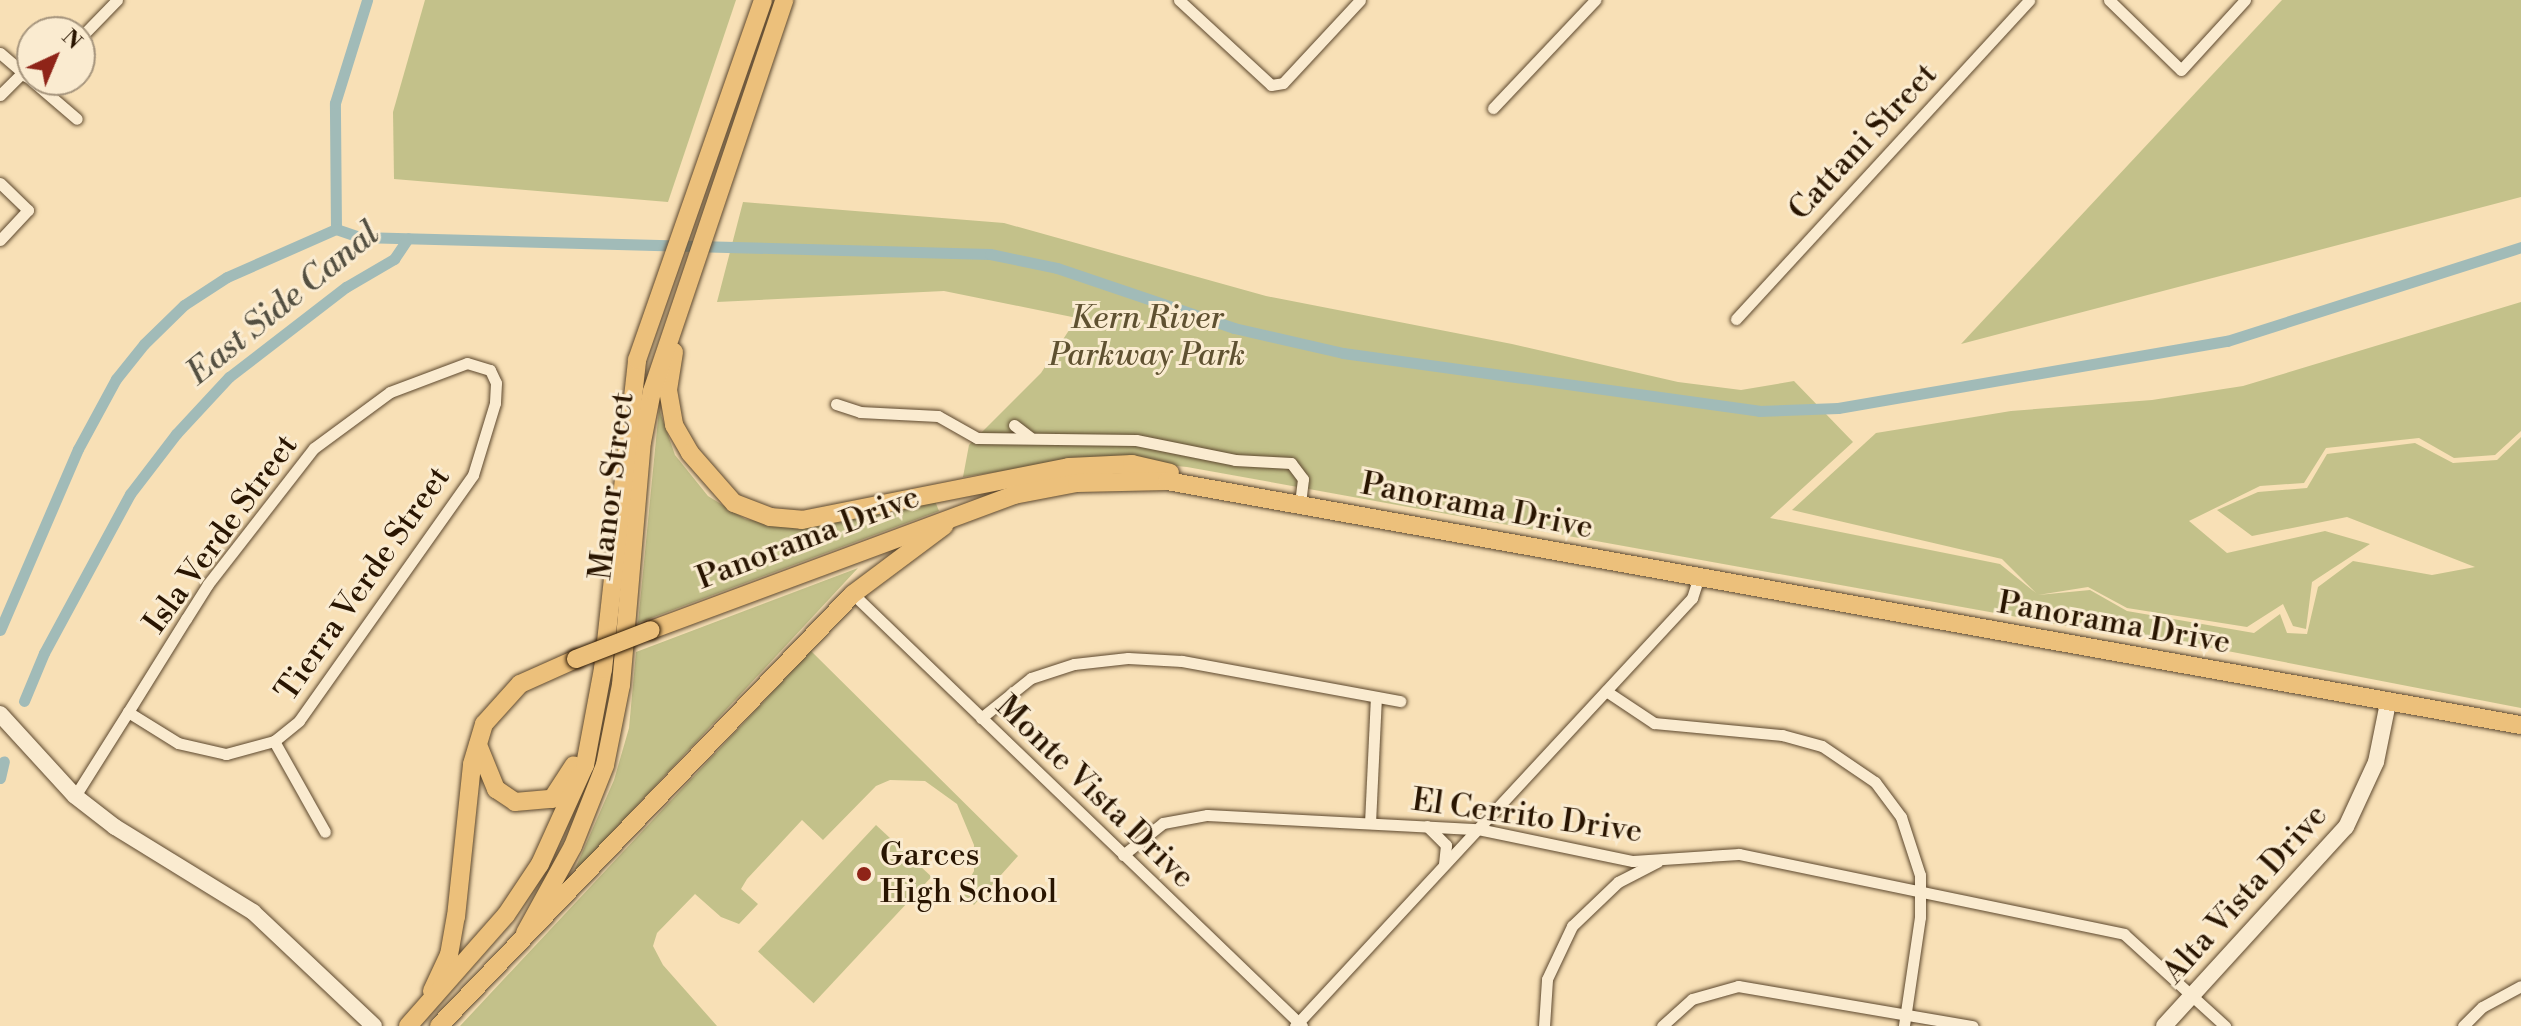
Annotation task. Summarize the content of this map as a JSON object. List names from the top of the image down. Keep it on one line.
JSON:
{"streets":{"main road":["Manor Street","Panorama Drive","Alta Vista Drive"],"street":["Cattani Street","Isla Verde Street","Tierra Verde Street","Monte Vista Drive","El Cerrito Drive"]},"crossings":[["Panorama Drive","Alta Vista Drive"],["Isla Verde Street","Tierra Verde Street"],["Monte Vista Drive","El Cerrito Drive"],["El Cerrito Drive","Alta Vista Drive"]],"water":["East Side Canal"],"parks":["Kern River Parkway Park"],"places":["Garces High School"],"north":"top right"}
